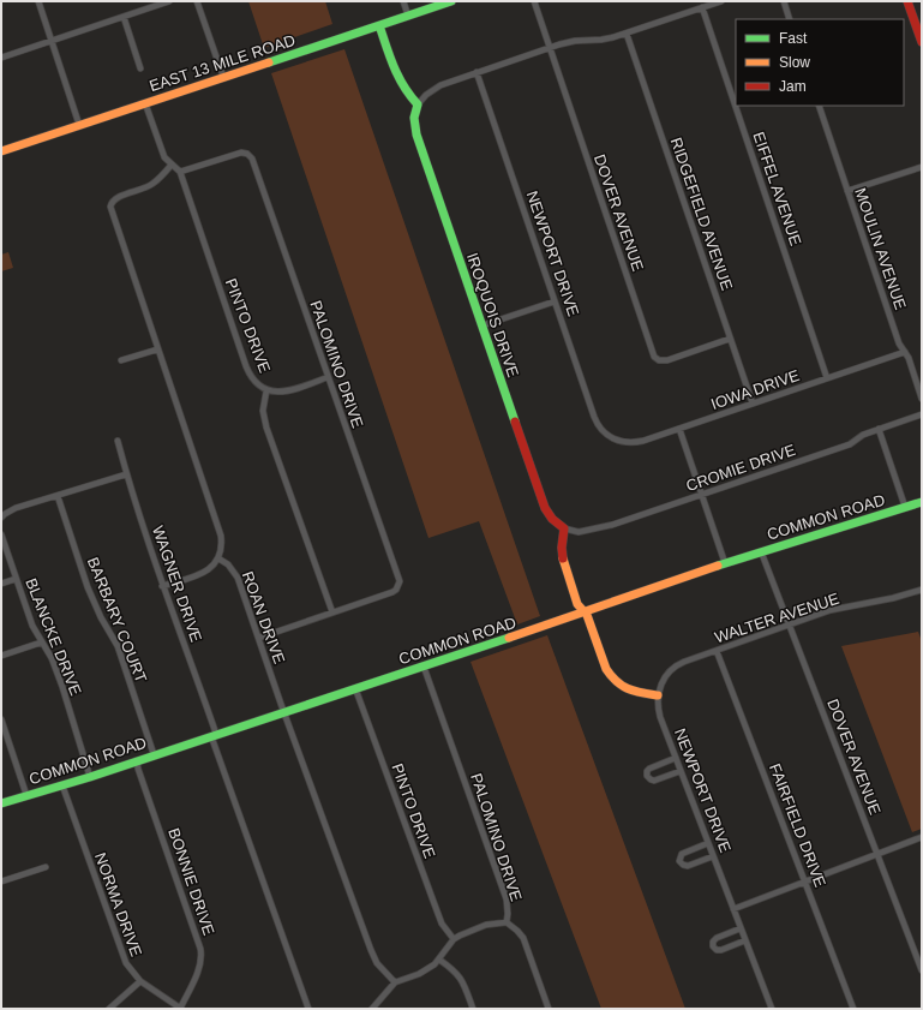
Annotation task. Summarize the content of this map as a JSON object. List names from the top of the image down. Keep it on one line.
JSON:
{"streets":{"street":["EAST 13 MILE ROAD","EIFFEL AVENUE","DOVER AVENUE","RIDGEFIELD AVENUE","MOULIN AVENUE","NEWPORT DRIVE","IROQUOIS DRIVE","PINTO DRIVE","PALOMINO DRIVE","IOWA DRIVE","CROMIE DRIVE","COMMON ROAD","WAGNER DRIVE","ROAN DRIVE","WALTER AVENUE","BARBARY COURT","BLANCKE DRIVE","FAIRFIELD DRIVE","BONNIE DRIVE","NORMA DRIVE"]},"crossings":[["EIFFEL AVENUE","IOWA DRIVE"],["DOVER AVENUE","RIDGEFIELD AVENUE"],["DOVER AVENUE","COMMON ROAD"],["DOVER AVENUE","WALTER AVENUE"],["RIDGEFIELD AVENUE","IOWA DRIVE"],["MOULIN AVENUE","IOWA DRIVE"],["NEWPORT DRIVE","IOWA DRIVE"],["NEWPORT DRIVE","WALTER AVENUE"],["IROQUOIS DRIVE","CROMIE DRIVE"],["PINTO DRIVE","PALOMINO DRIVE"],["PINTO DRIVE","COMMON ROAD"],["PALOMINO DRIVE","COMMON ROAD"],["COMMON ROAD","WAGNER DRIVE"],["COMMON ROAD","ROAN DRIVE"],["COMMON ROAD","BARBARY COURT"],["COMMON ROAD","BLANCKE DRIVE"],["COMMON ROAD","BONNIE DRIVE"],["COMMON ROAD","NORMA DRIVE"],["WALTER AVENUE","FAIRFIELD DRIVE"],["BONNIE DRIVE","NORMA DRIVE"]],"legend":["Fast","Slow","Jam"]}
